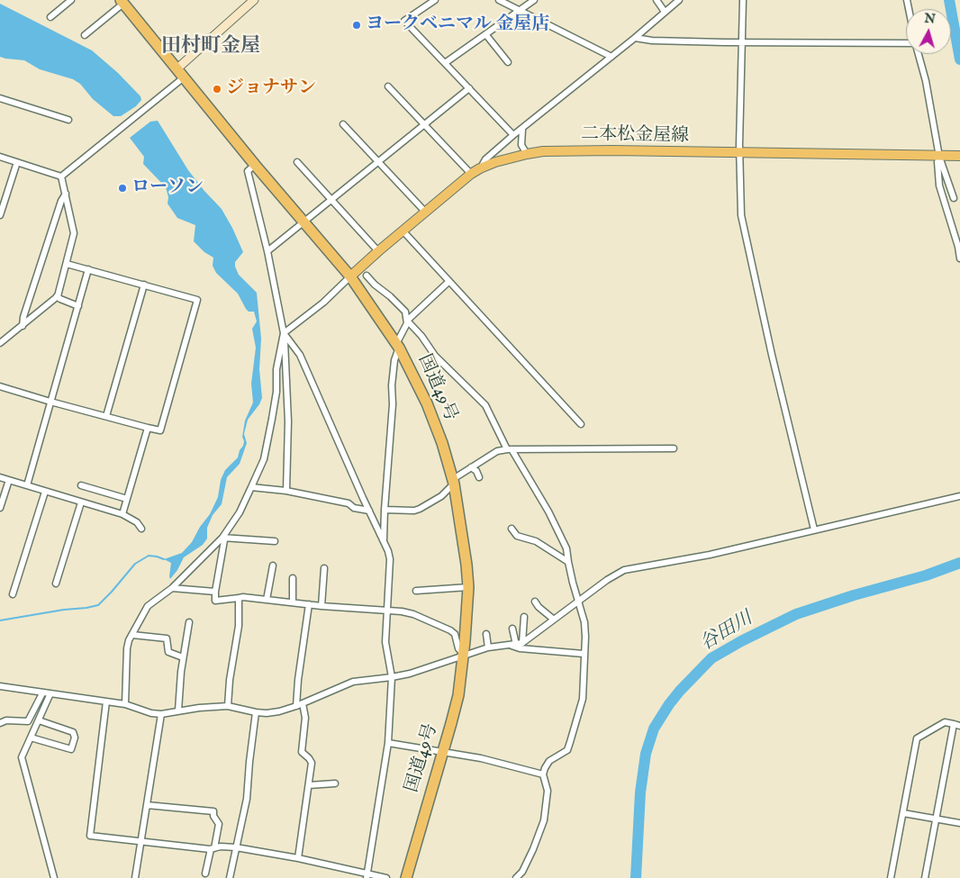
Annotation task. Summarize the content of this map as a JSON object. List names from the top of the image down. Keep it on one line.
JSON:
{"streets":{"highway":["国道49号"],"main road":["二本松金屋線"]},"crossings":[["二本松金屋線","国道49号"]],"districts":["田村町金屋"],"water":["谷田川"],"places":["ヨークベニマル 金屋店","ジョナサン","ローソン"],"north":"top"}
